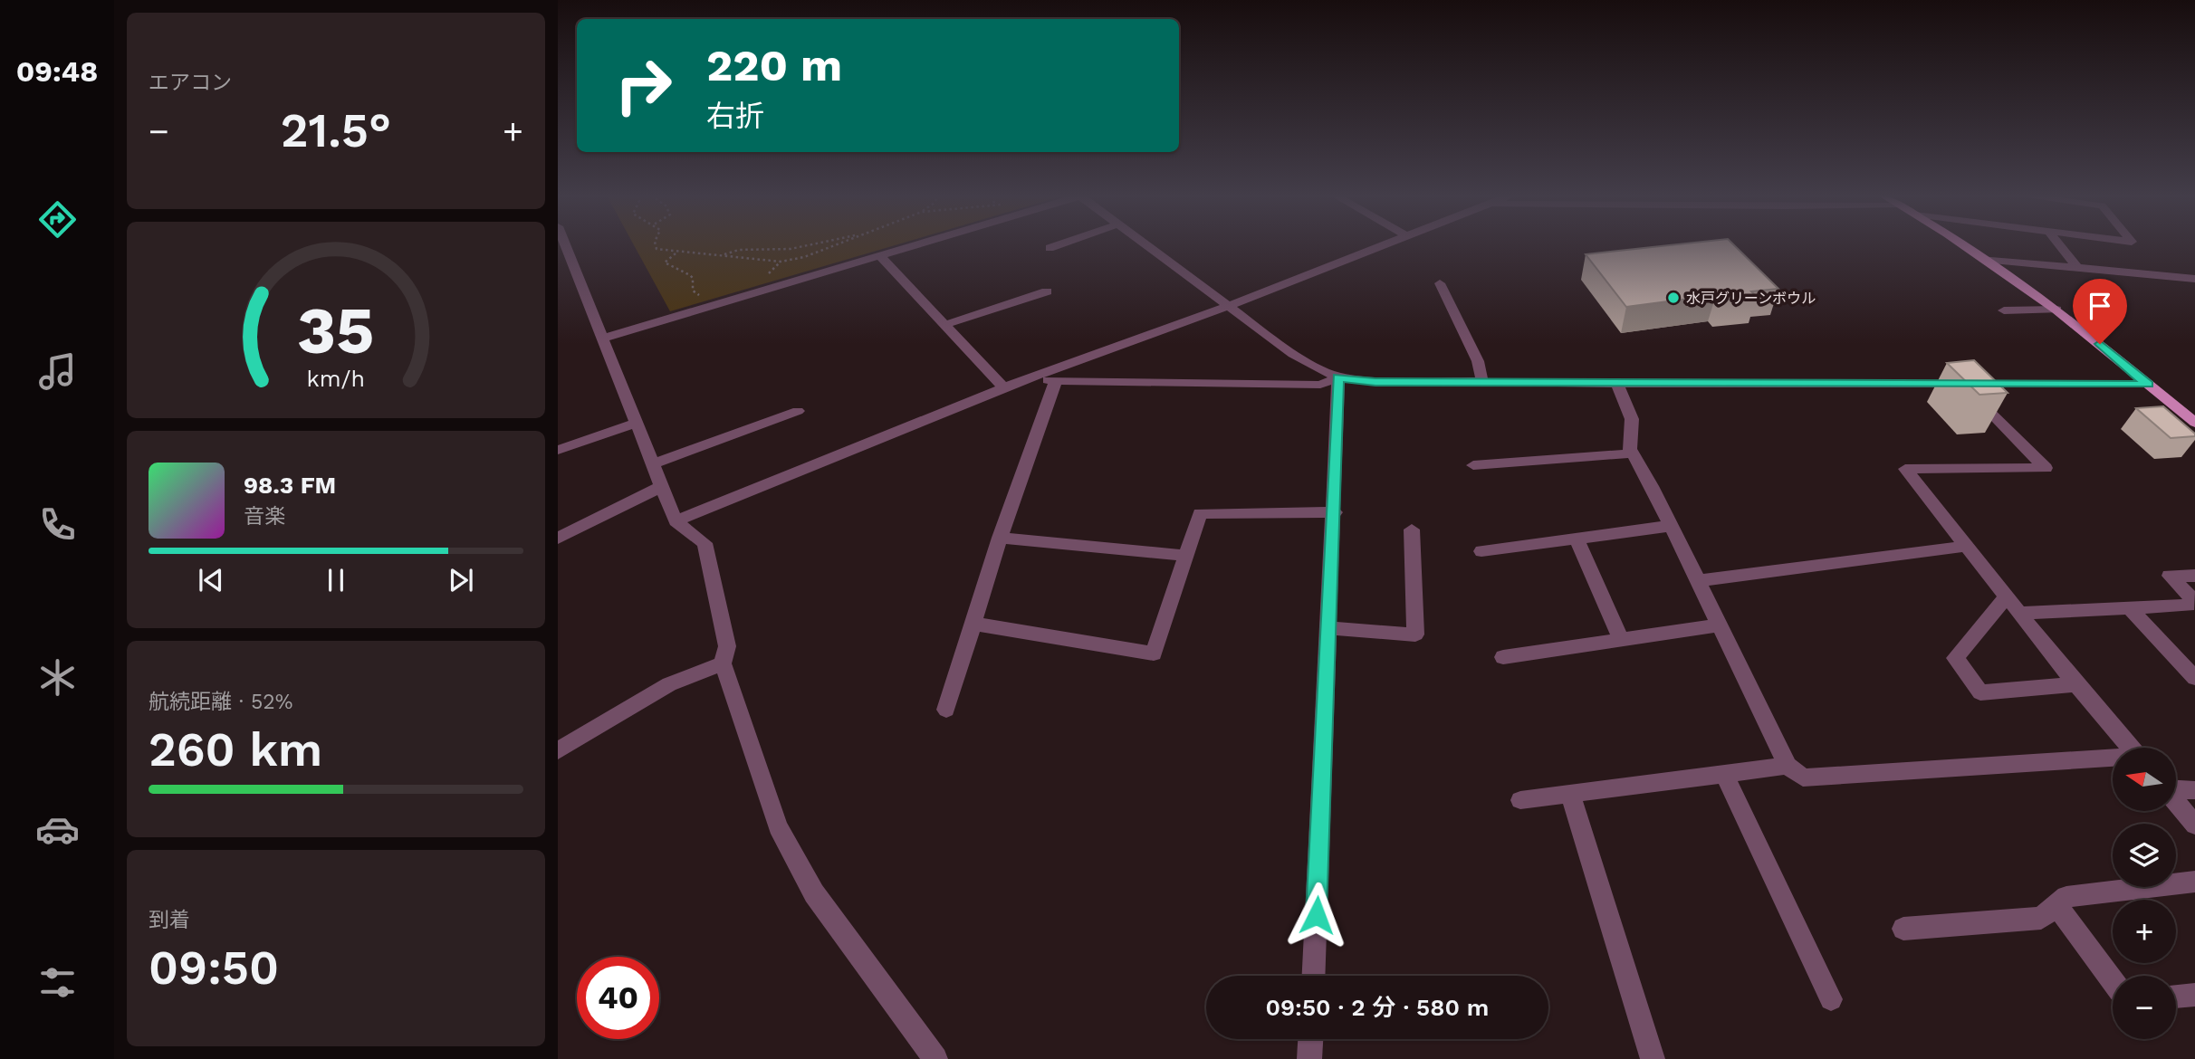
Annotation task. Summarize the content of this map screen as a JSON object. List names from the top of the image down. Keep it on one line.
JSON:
{"places":["水戸グリーンボウル"],"north":"left","page":{"tabs":"09:48","tile":["エアコン",["航続距離 · 52%","260 km"],["到着","09:50"]],"turn":["220 m","右折"],"heat":["−","21.5°","+"],"song":["98.3 FM","音楽"],"map_buttons":["+","−"],"limit":"40","trip":"09:50 · 2 分 · 580 m","gauge":["35","km/h"]}}
